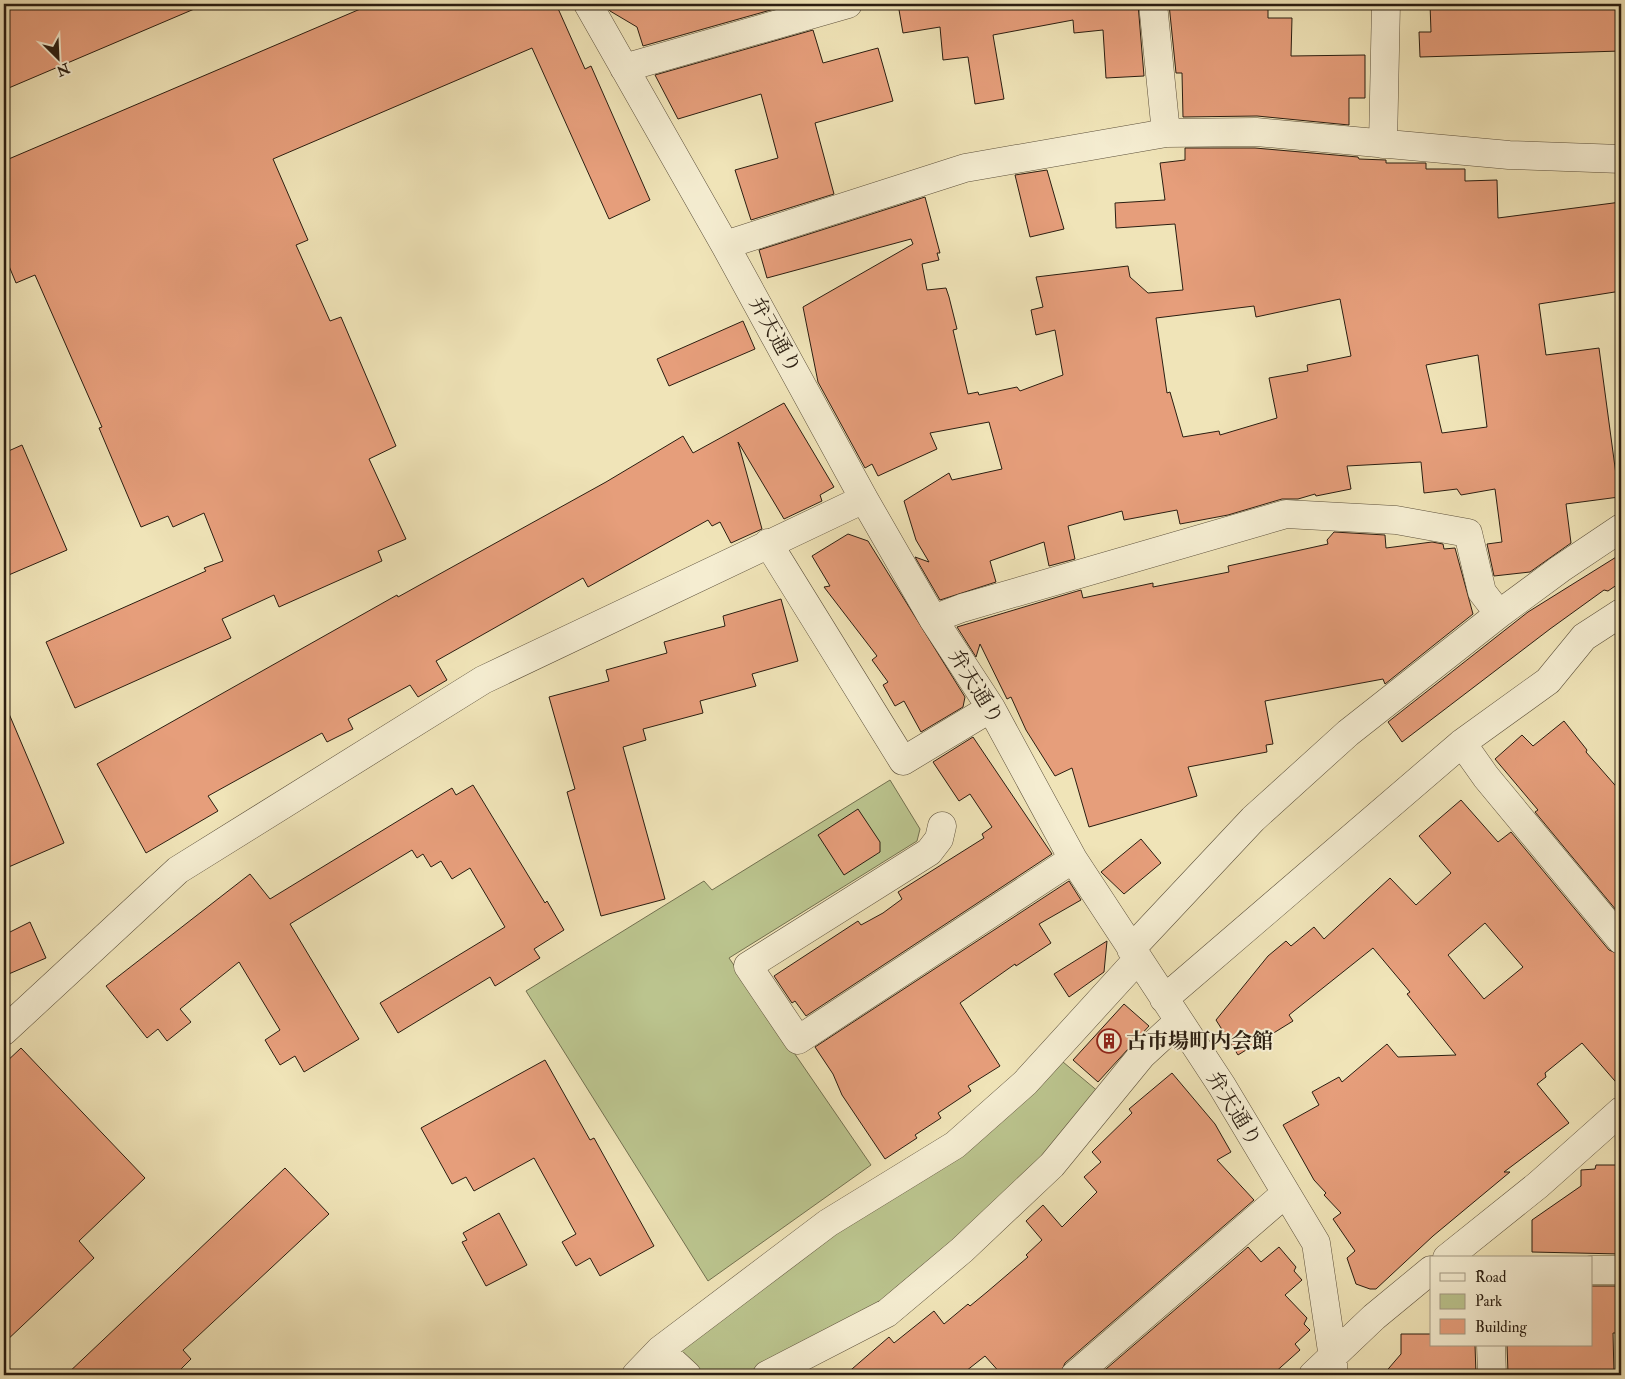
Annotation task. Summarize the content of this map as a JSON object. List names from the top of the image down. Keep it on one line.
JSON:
{"streets":{"street":["弁天通り"]},"places":{"building":["古市場町内会館"]},"legend":["Road","Park","Building"],"north":"bottom right"}
